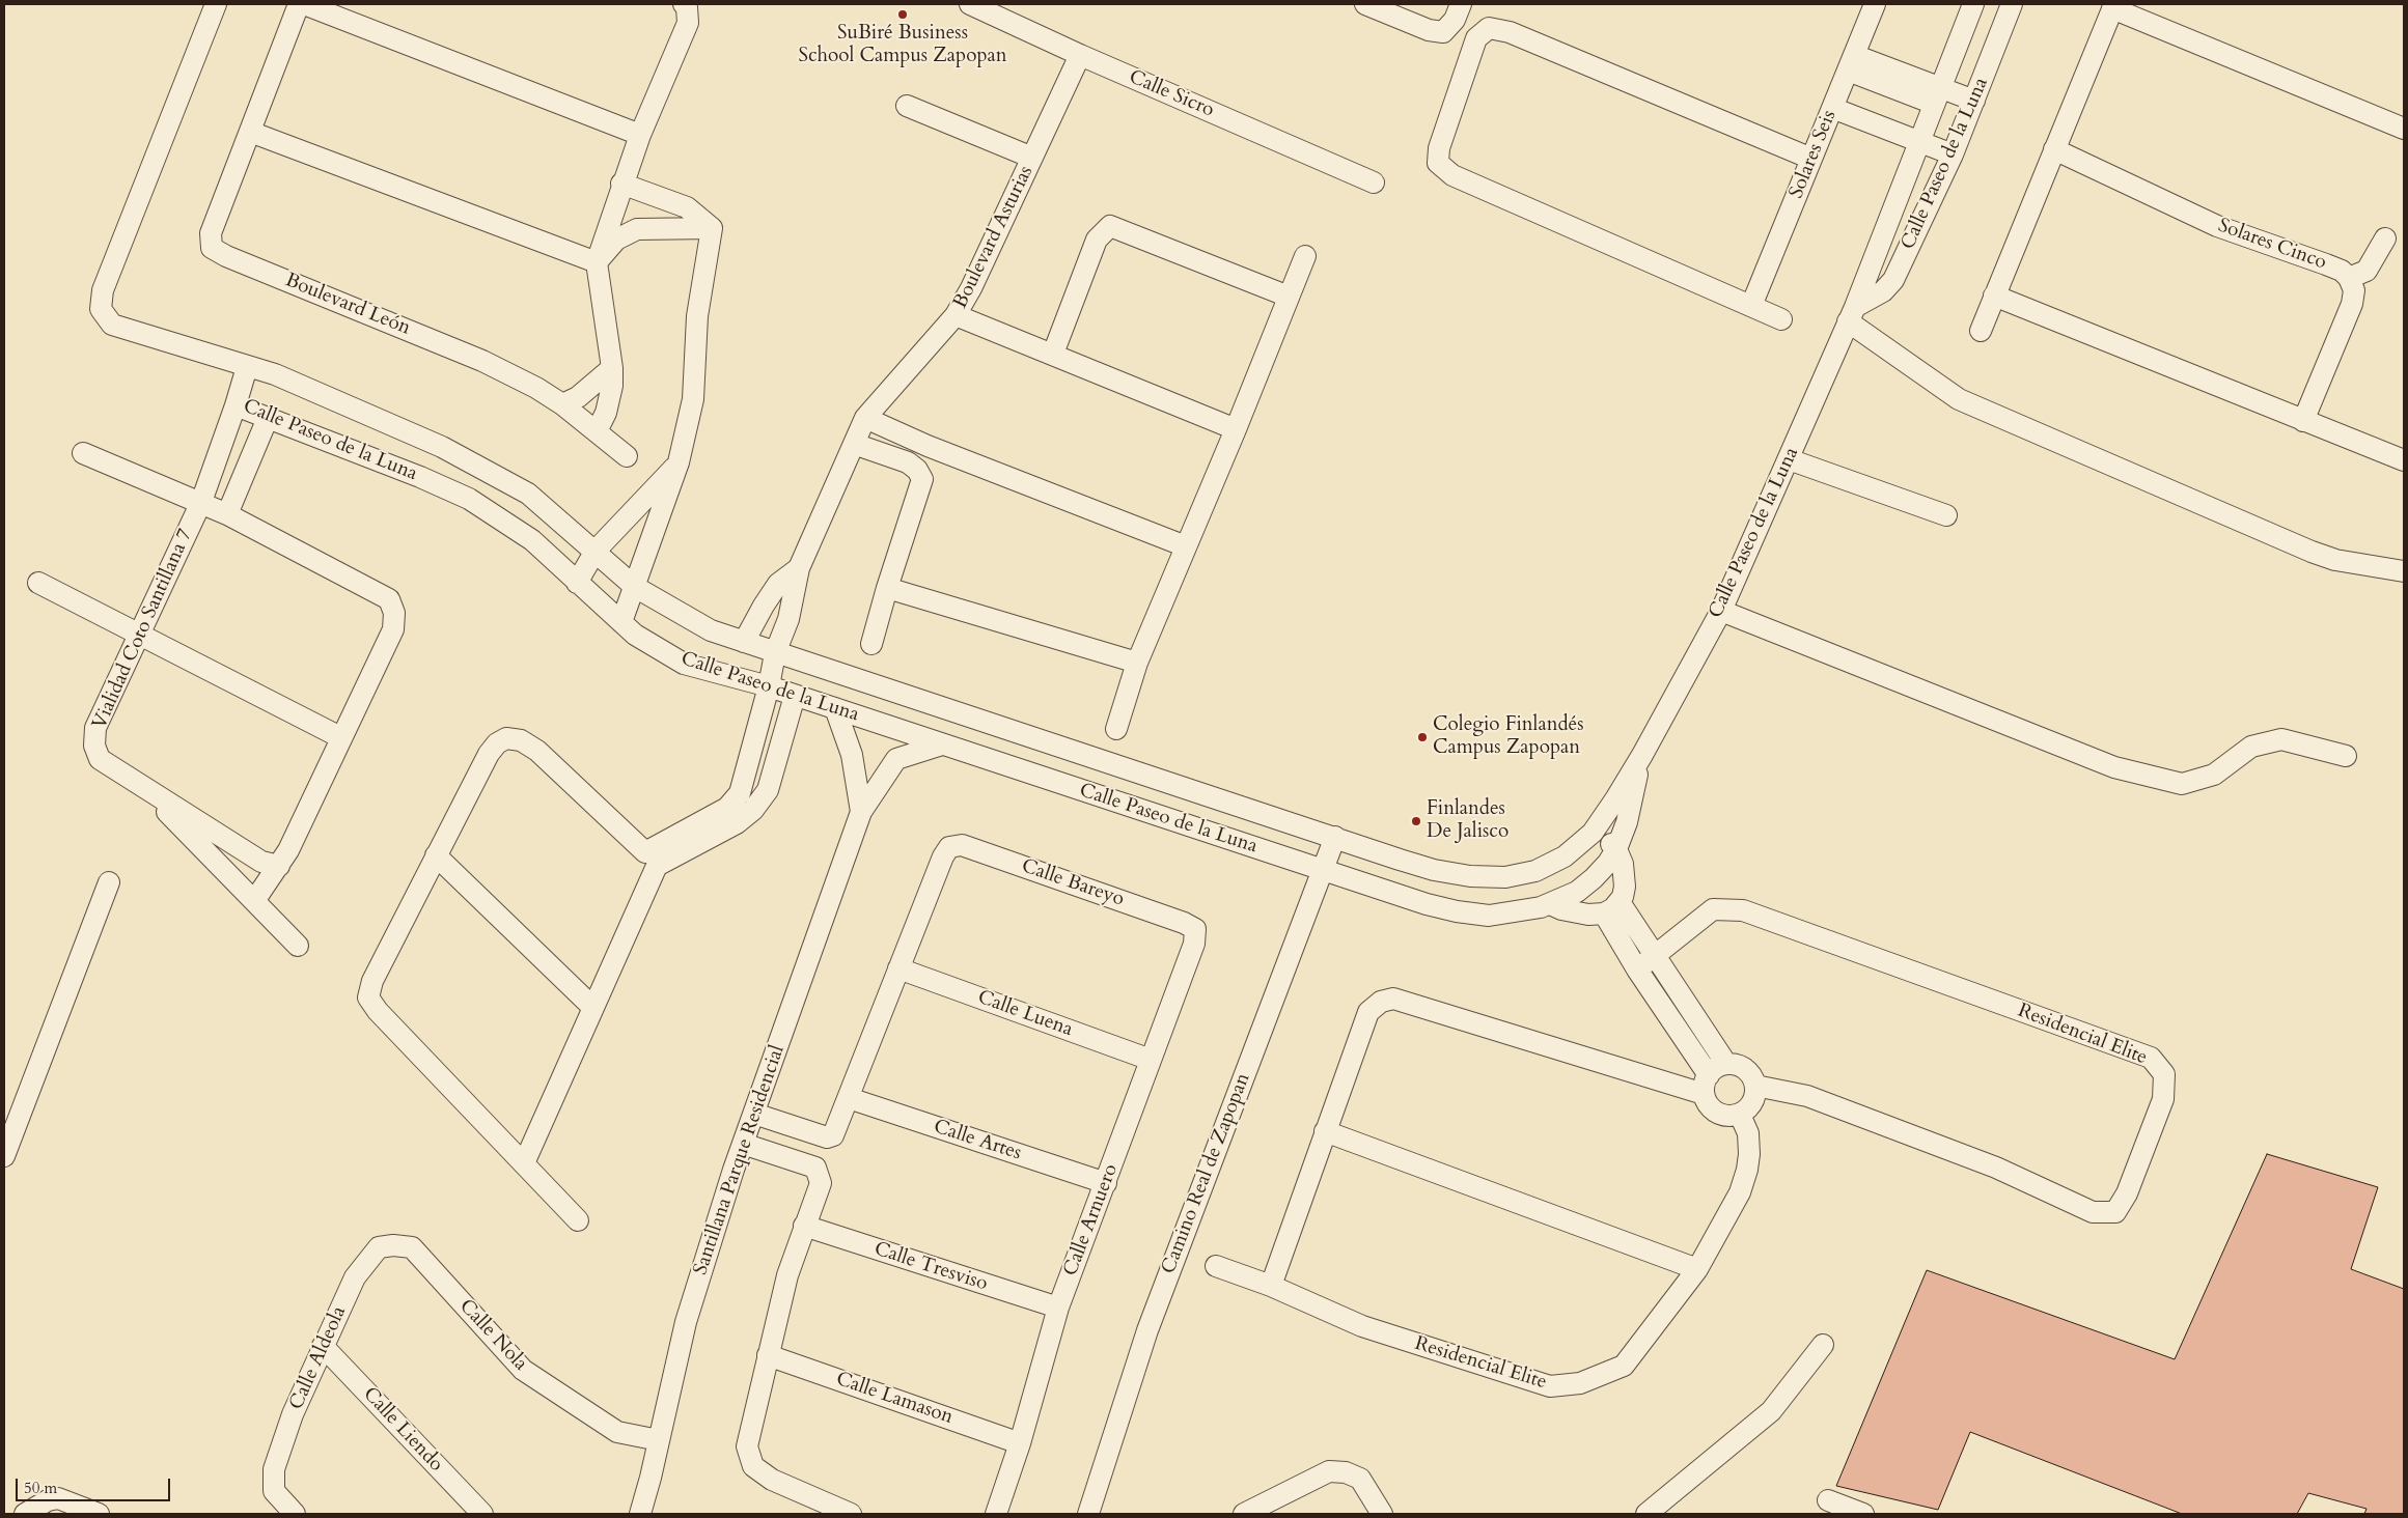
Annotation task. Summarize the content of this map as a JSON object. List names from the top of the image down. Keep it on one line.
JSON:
{"streets":{"street":["Calle Sicro","Solares Seis","Calle Paseo de la Luna","Boulevard Asturias","Solares Cinco","Boulevard León","Vialidad Coto Santillana 7","Calle Bareyo","Calle Luena","Residencial Elite","Calle Artes","Santillana Parque Residencial","Camino Real de Zapopan","Calle Arnuero","Calle Tresviso","Calle Nola","Calle Aldeola","Calle Lamason","Calle Liendo"]},"crossings":[["Calle Sicro","Boulevard Asturias"],["Calle Paseo de la Luna","Boulevard Asturias"],["Calle Paseo de la Luna","Vialidad Coto Santillana 7"],["Calle Paseo de la Luna","Camino Real de Zapopan"],["Calle Bareyo","Calle Luena"],["Calle Bareyo","Calle Arnuero"],["Calle Luena","Calle Arnuero"],["Calle Artes","Calle Arnuero"],["Santillana Parque Residencial","Calle Nola"],["Calle Arnuero","Calle Tresviso"],["Calle Arnuero","Calle Lamason"],["Calle Nola","Calle Aldeola"],["Calle Aldeola","Calle Liendo"]],"places":["SuBiré Business School Campus Zapopan","Colegio Finlandés Campus Zapopan","Finlandes De Jalisco"],"scale_bar":"50 m"}
